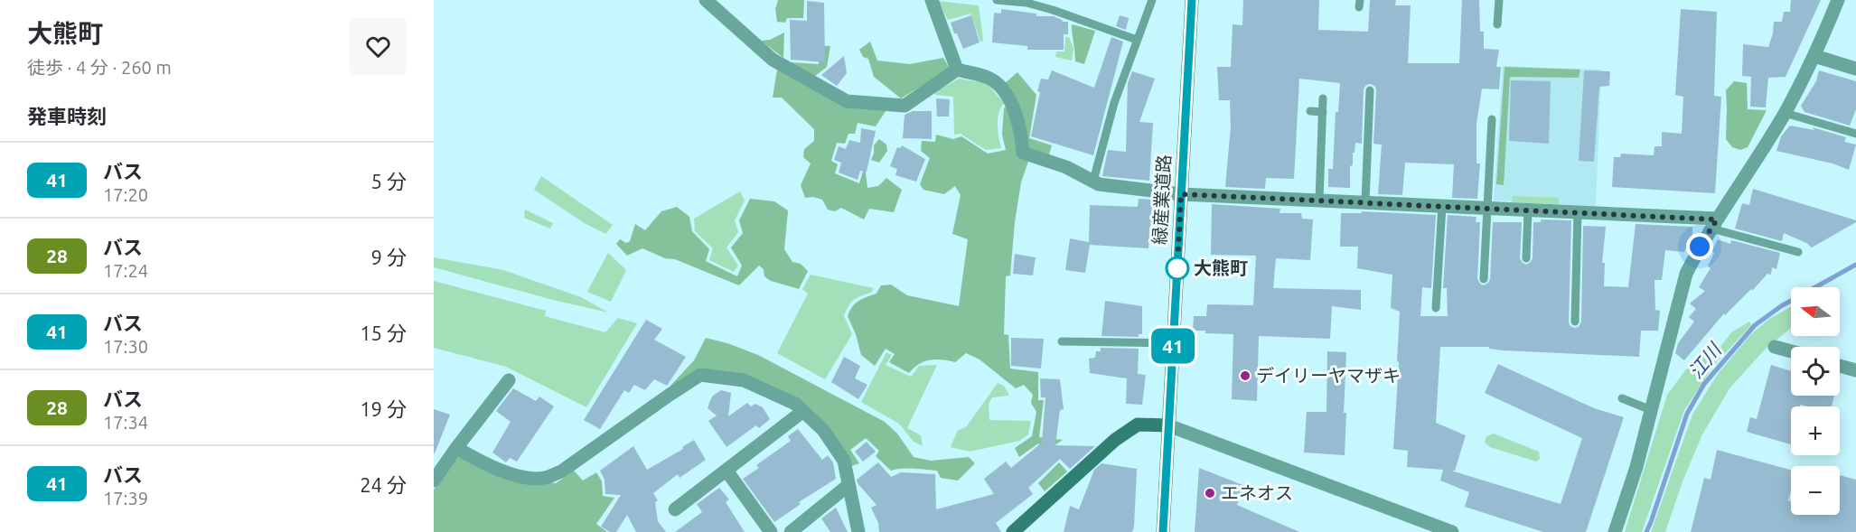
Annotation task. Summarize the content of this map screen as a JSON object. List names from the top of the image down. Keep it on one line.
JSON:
{"streets":{"main road":["緑産業道路"]},"water":["江川"],"places":["大熊町","デイリーヤマザキ","エネオス"],"lines":["bus line 41"],"north":"left","page":{"heading":[["大熊町","徒歩 · 4 分 · 260 m"],"発車時刻"],"on_map":"41","list":[{"mark":"41","name":"バス","note":"17:20","value":"5 分"},{"mark":"28","name":"バス","note":"17:24","value":"9 分"},{"mark":"41","name":"バス","note":"17:30","value":"15 分"},{"mark":"28","name":"バス","note":"17:34","value":"19 分"},{"mark":"41","name":"バス","note":"17:39","value":"24 分"}],"map_buttons":["+","−"]}}
